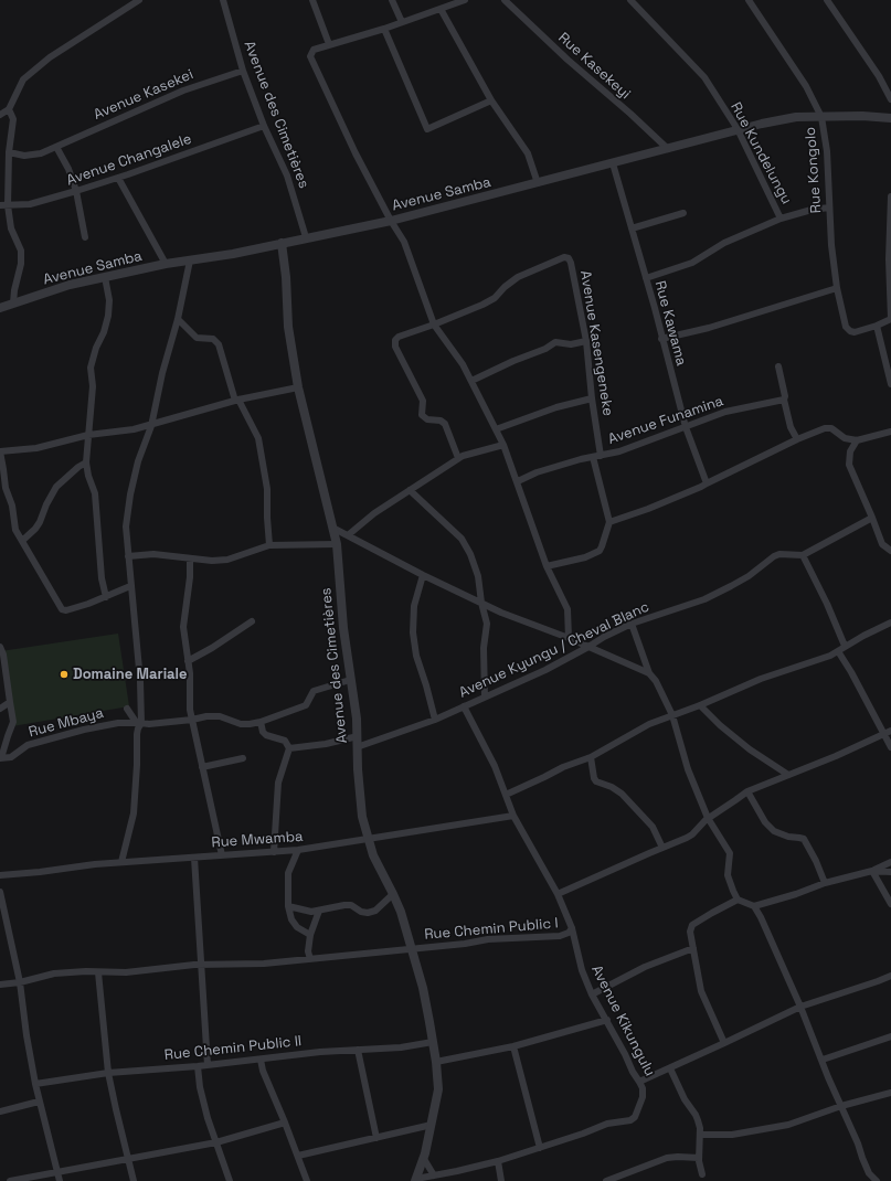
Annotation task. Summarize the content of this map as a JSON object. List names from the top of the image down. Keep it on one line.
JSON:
{"streets":{"street":["Rue Kasekeyi","Avenue Kasekei","Avenue des Cimetières","Rue Kundelungu","Avenue Changalele","Rue Kongolo","Avenue Samba","Rue Kawama","Avenue Kasengeneke","Avenue Funamina","Avenue Kyungu / Cheval Blanc","Rue Mbaya","Rue Mwamba","Rue Chemin Public I","Avenue Kikungulu","Rue Chemin Public II"]},"crossings":[["Rue Kasekeyi","Avenue Samba"],["Avenue Kasekei","Avenue des Cimetières"],["Avenue des Cimetières","Avenue Changalele"],["Avenue des Cimetières","Avenue Samba"],["Avenue des Cimetières","Avenue Kyungu / Cheval Blanc"],["Avenue des Cimetières","Rue Mbaya"],["Avenue des Cimetières","Rue Mwamba"],["Avenue des Cimetières","Rue Chemin Public I"],["Avenue des Cimetières","Avenue Kikungulu"],["Avenue des Cimetières","Rue Chemin Public II"],["Rue Kundelungu","Avenue Samba"],["Rue Kongolo","Avenue Samba"],["Avenue Samba","Rue Kawama"],["Rue Kawama","Avenue Funamina"],["Avenue Kasengeneke","Avenue Funamina"],["Avenue Kyungu / Cheval Blanc","Avenue Kikungulu"],["Rue Mwamba","Avenue Kikungulu"],["Rue Chemin Public I","Avenue Kikungulu"]],"places":["Domaine Mariale"]}
